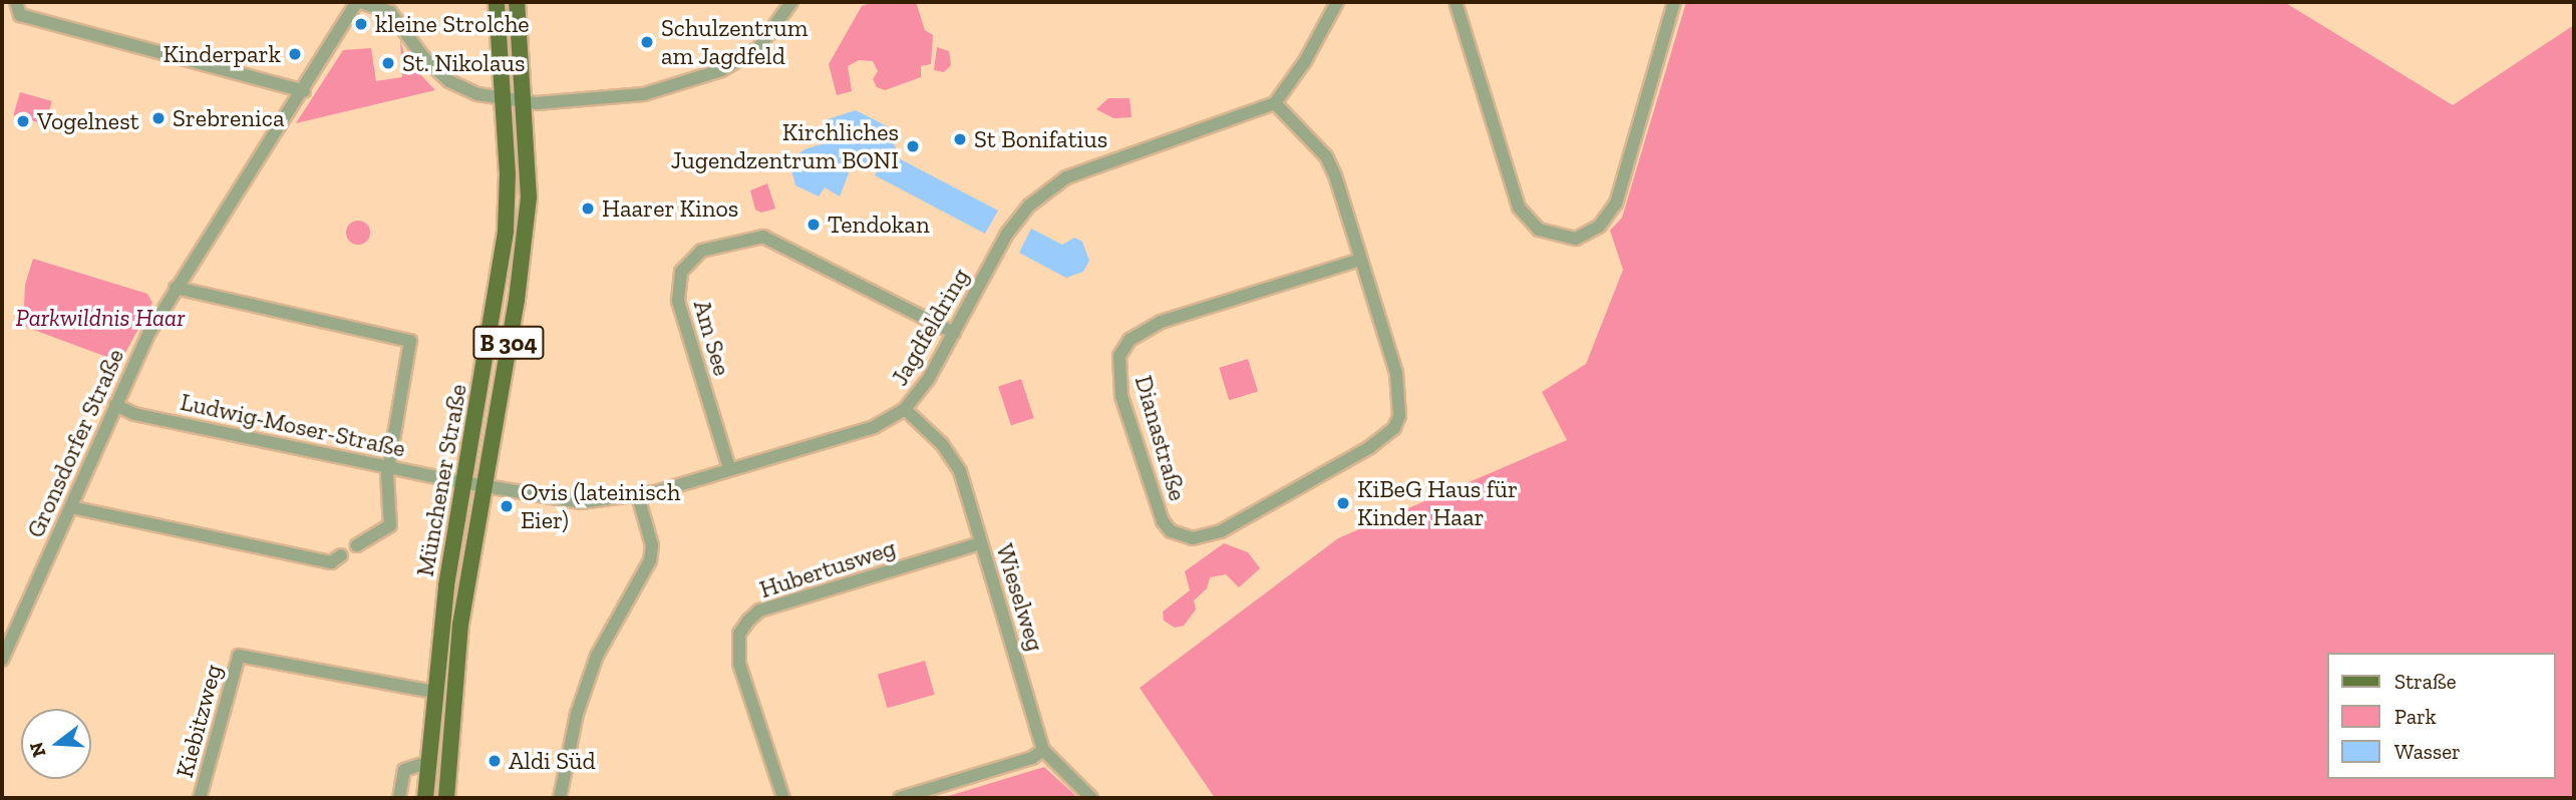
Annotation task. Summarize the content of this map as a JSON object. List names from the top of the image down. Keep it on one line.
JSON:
{"streets":{"main road":["B 304","Münchener Straße"],"street":["Jagdfeldring","Am See","Ludwig-Moser-Straße","Dianastraße","Gronsdorfer Straße","Hubertusweg","Wieselweg","Kiebitzweg"]},"crossings":[["Jagdfeldring","Am See"],["Jagdfeldring","Ludwig-Moser-Straße"],["Jagdfeldring","Dianastraße"],["Jagdfeldring","Münchener Straße"],["Jagdfeldring","Wieselweg"],["Ludwig-Moser-Straße","Gronsdorfer Straße"],["Ludwig-Moser-Straße","Münchener Straße"],["Münchener Straße","Kiebitzweg"],["Hubertusweg","Wieselweg"]],"parks":["Parkwildnis Haar"],"places":["kleine Strolche","Schulzentrum am Jagdfeld","Kinderpark","St. Nikolaus","Srebrenica","Vogelnest","St Bonifatius","Kirchliches Jugendzentrum BONI","Haarer Kinos","Tendokan","KiBeG Haus für Kinder Haar","Ovis (lateinisch Eier)","Aldi Süd"],"legend":["Straße","Park","Wasser"],"north":"left"}
